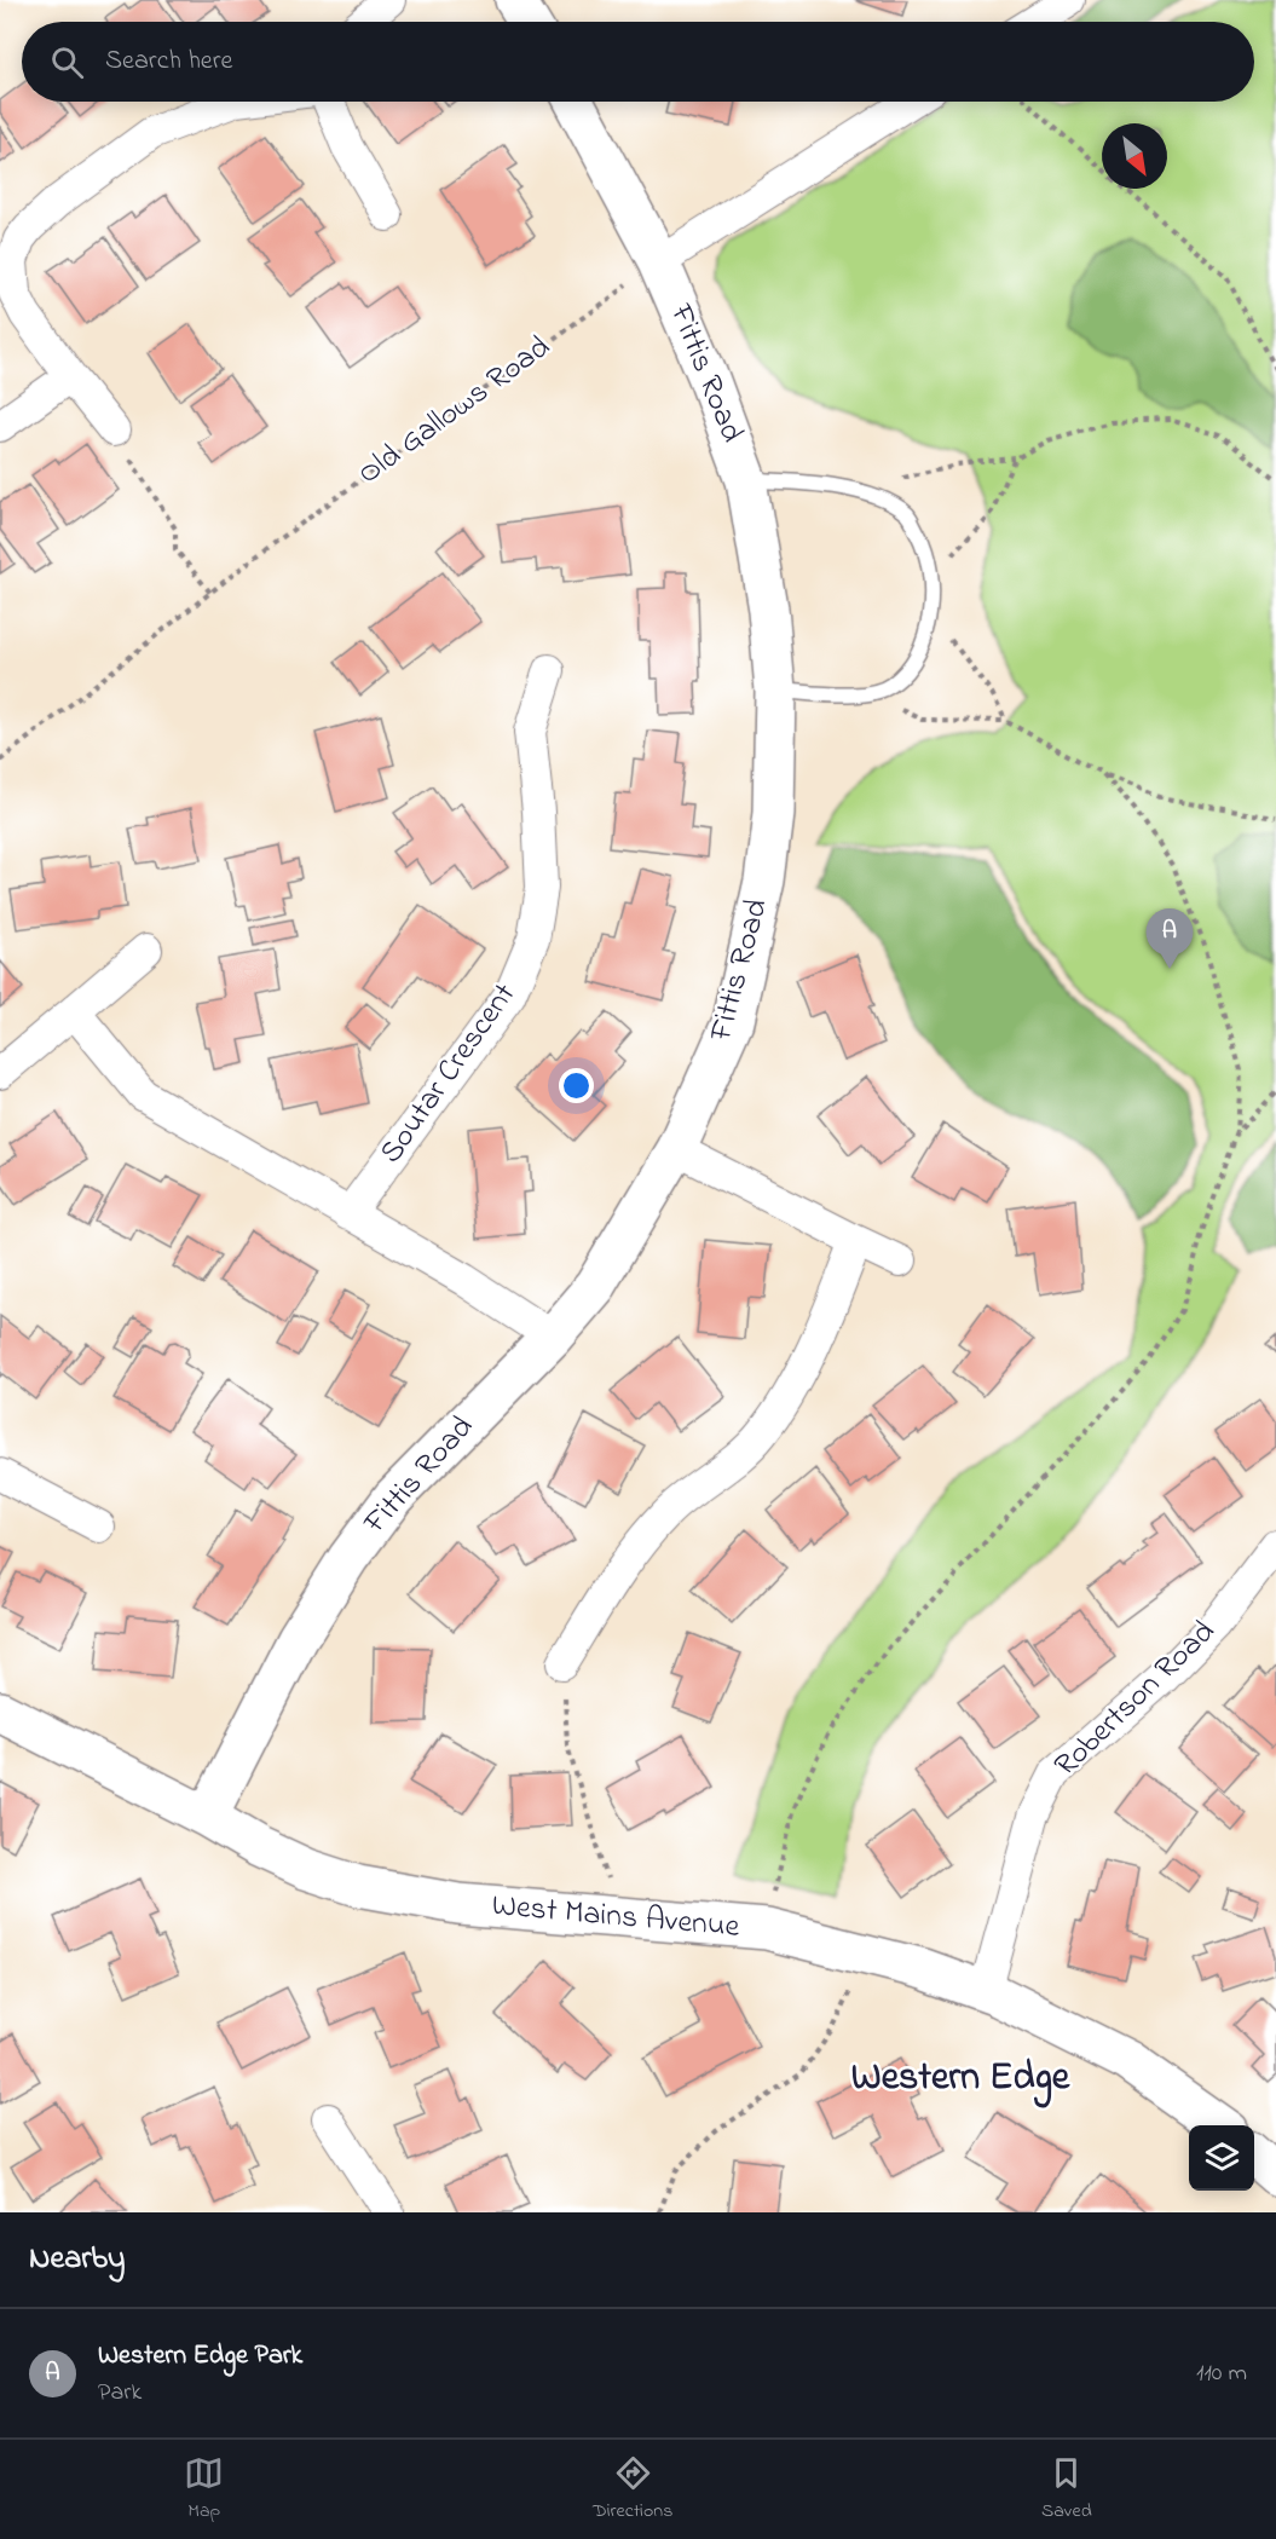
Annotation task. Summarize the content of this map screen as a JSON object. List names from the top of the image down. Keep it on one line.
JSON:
{"streets":{"street":["Fittis Road","Soutar Crescent","Robertson Road","West Mains Avenue"],"path":["Old Gallows Road"]},"crossings":[["Fittis Road","Old Gallows Road"],["Fittis Road","West Mains Avenue"],["Robertson Road","West Mains Avenue"]],"districts":["Western Edge"],"north":"bottom right","page":{"search":"Search here","pins":"A","heading":"Nearby","list":[{"mark":"A","name":"Western Edge Park","note":"Park","value":"110 m"}],"nav":["Map","Directions","Saved"]}}
